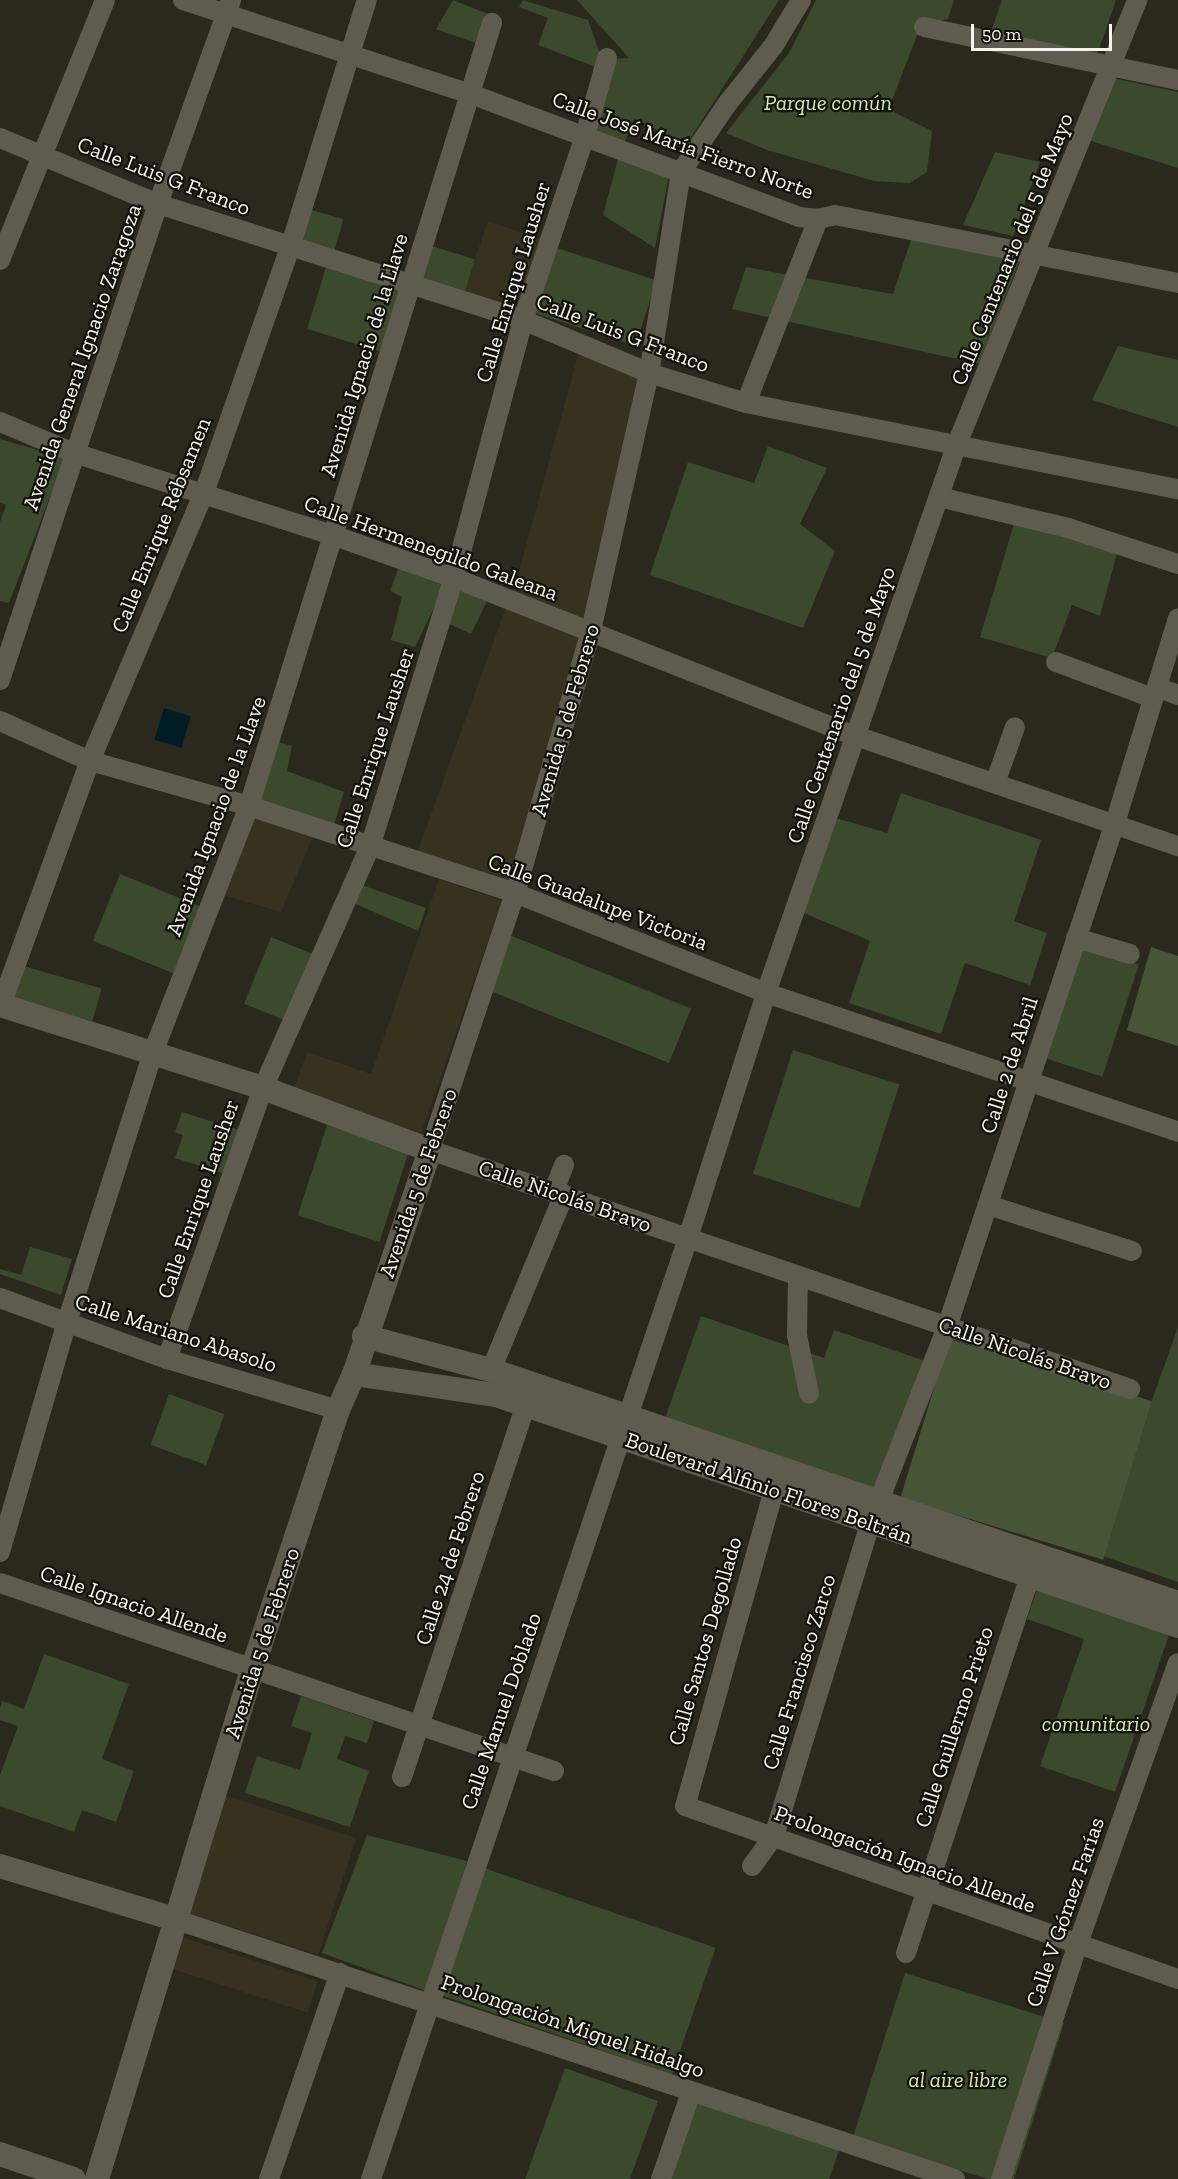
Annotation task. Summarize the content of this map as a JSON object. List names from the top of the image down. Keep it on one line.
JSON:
{"streets":{"street":["Calle José María Fierro Norte","Calle Luis G Franco","Calle Centenario del 5 de Mayo","Calle Enrique Lausher","Avenida Ignacio de la Llave","Avenida General Ignacio Zaragoza","Calle Enrique Rébsamen","Calle Hermenegildo Galeana","Avenida 5 de Febrero","Calle Guadalupe Victoria","Calle 2 de Abril","Calle Nicolás Bravo","Calle Mariano Abasolo","Boulevard Alfinio Flores Beltrán","Calle 24 de Febrero","Calle Ignacio Allende","Calle Santos Degollado","Calle Francisco Zarco","Calle Manuel Doblado","Calle Guillermo Prieto","Prolongación Ignacio Allende","Calle V Gómez Farías","Prolongación Miguel Hidalgo"]},"crossings":[["Calle José María Fierro Norte","Calle Centenario del 5 de Mayo"],["Calle José María Fierro Norte","Calle Enrique Lausher"],["Calle José María Fierro Norte","Avenida Ignacio de la Llave"],["Calle José María Fierro Norte","Avenida General Ignacio Zaragoza"],["Calle José María Fierro Norte","Calle Enrique Rébsamen"],["Calle José María Fierro Norte","Avenida 5 de Febrero"],["Calle Luis G Franco","Calle Centenario del 5 de Mayo"],["Calle Luis G Franco","Calle Enrique Lausher"],["Calle Luis G Franco","Avenida Ignacio de la Llave"],["Calle Luis G Franco","Avenida General Ignacio Zaragoza"],["Calle Luis G Franco","Calle Enrique Rébsamen"],["Calle Luis G Franco","Avenida 5 de Febrero"],["Calle Centenario del 5 de Mayo","Calle Hermenegildo Galeana"],["Calle Centenario del 5 de Mayo","Calle Guadalupe Victoria"],["Calle Centenario del 5 de Mayo","Calle Nicolás Bravo"],["Calle Centenario del 5 de Mayo","Boulevard Alfinio Flores Beltrán"],["Calle Centenario del 5 de Mayo","Calle Manuel Doblado"],["Calle Enrique Lausher","Calle Hermenegildo Galeana"],["Calle Enrique Lausher","Calle Guadalupe Victoria"],["Calle Enrique Lausher","Calle Nicolás Bravo"],["Calle Enrique Lausher","Calle Mariano Abasolo"],["Avenida Ignacio de la Llave","Calle Hermenegildo Galeana"],["Avenida Ignacio de la Llave","Calle Guadalupe Victoria"],["Avenida Ignacio de la Llave","Calle Nicolás Bravo"],["Avenida Ignacio de la Llave","Calle Mariano Abasolo"],["Avenida General Ignacio Zaragoza","Calle Hermenegildo Galeana"],["Calle Enrique Rébsamen","Calle Hermenegildo Galeana"],["Calle Enrique Rébsamen","Calle Guadalupe Victoria"],["Calle Enrique Rébsamen","Calle Nicolás Bravo"],["Calle Hermenegildo Galeana","Avenida 5 de Febrero"],["Calle Hermenegildo Galeana","Calle 2 de Abril"],["Avenida 5 de Febrero","Calle Guadalupe Victoria"],["Avenida 5 de Febrero","Calle Nicolás Bravo"],["Avenida 5 de Febrero","Calle Mariano Abasolo"],["Avenida 5 de Febrero","Boulevard Alfinio Flores Beltrán"],["Avenida 5 de Febrero","Calle Ignacio Allende"],["Avenida 5 de Febrero","Prolongación Miguel Hidalgo"],["Calle Guadalupe Victoria","Calle 2 de Abril"],["Calle 2 de Abril","Calle Nicolás Bravo"],["Calle 2 de Abril","Boulevard Alfinio Flores Beltrán"],["Calle 2 de Abril","Calle Francisco Zarco"],["Boulevard Alfinio Flores Beltrán","Calle 24 de Febrero"],["Boulevard Alfinio Flores Beltrán","Calle Santos Degollado"],["Boulevard Alfinio Flores Beltrán","Calle Francisco Zarco"],["Boulevard Alfinio Flores Beltrán","Calle Manuel Doblado"],["Boulevard Alfinio Flores Beltrán","Calle Guillermo Prieto"],["Calle Santos Degollado","Prolongación Ignacio Allende"],["Calle Francisco Zarco","Prolongación Ignacio Allende"],["Calle Manuel Doblado","Prolongación Miguel Hidalgo"],["Calle Guillermo Prieto","Prolongación Ignacio Allende"],["Prolongación Ignacio Allende","Calle V Gómez Farías"]],"parks":["Parque común","comunitario","al aire libre"],"scale_bar":"50 m"}
